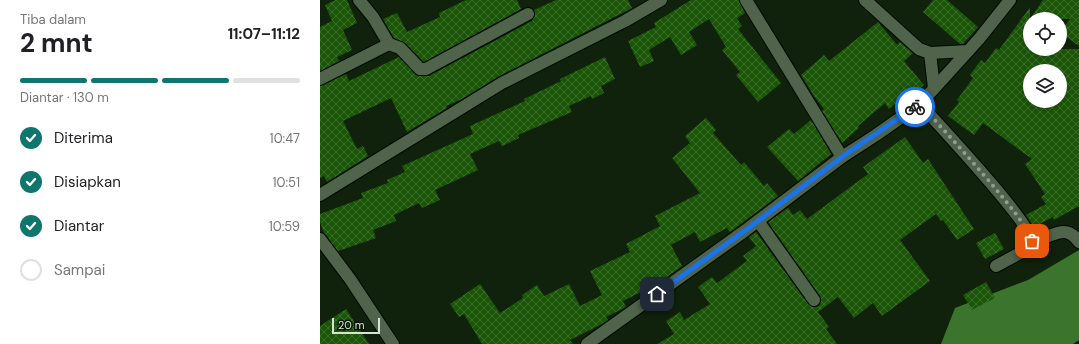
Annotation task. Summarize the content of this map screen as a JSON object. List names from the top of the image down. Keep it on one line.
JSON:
{"scale_bar":"20 m","page":{"heading":["2 mnt","Tiba dalam","11:07–11:12"],"bar":"Diantar · 130 m","list":[["Diterima","10:47"],["Disiapkan","10:51"],["Diantar","10:59"],"Sampai"],"scale":"20 m"}}
